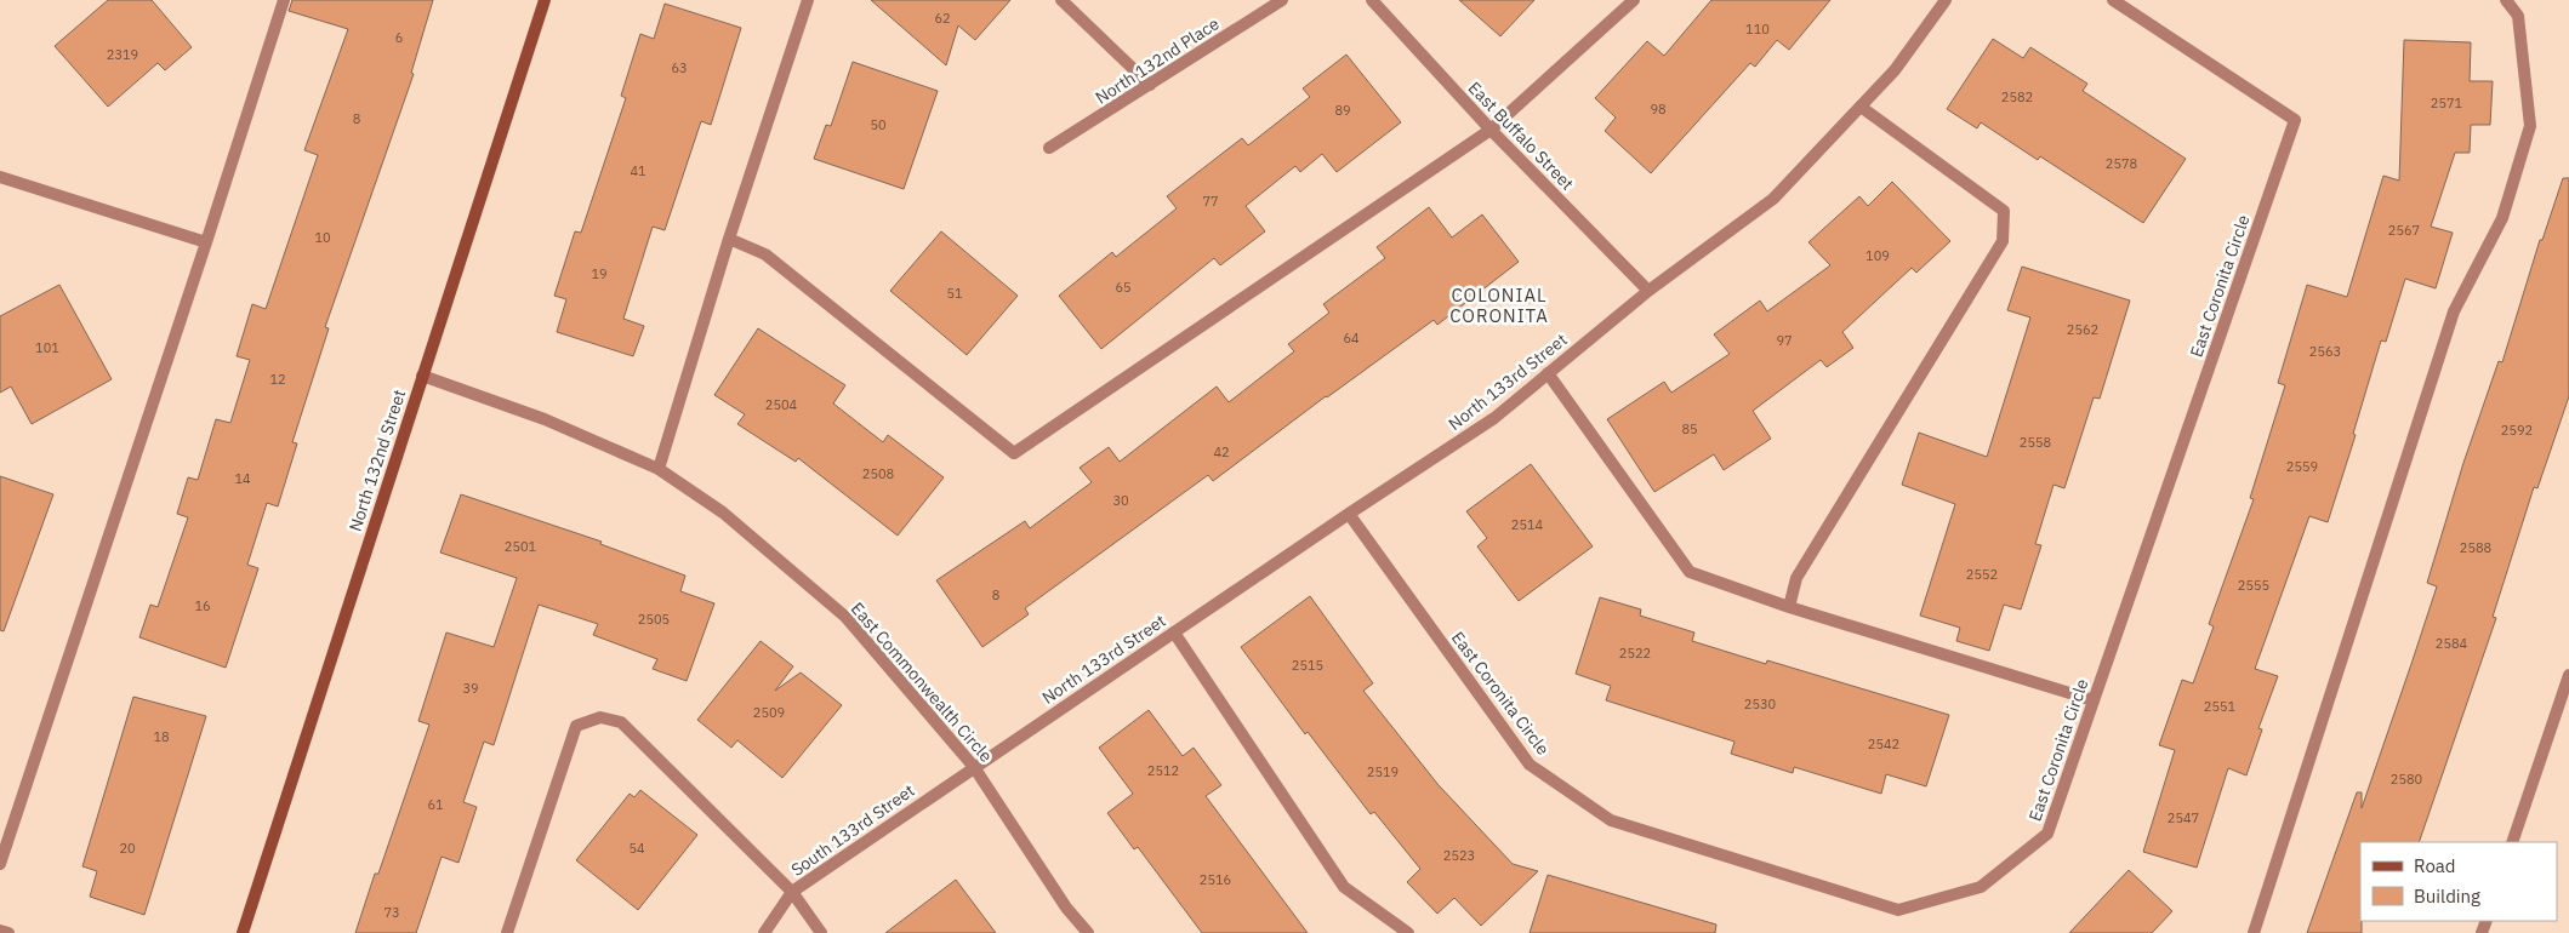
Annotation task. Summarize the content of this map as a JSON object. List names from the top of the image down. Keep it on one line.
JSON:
{"streets":{"street":["North 132nd Place","East Buffalo Street","East Coronita Circle","North 133rd Street","North 132nd Street","East Commonwealth Circle","South 133rd Street"]},"crossings":[["East Buffalo Street","North 133rd Street"],["East Coronita Circle","North 133rd Street"],["North 133rd Street","East Commonwealth Circle"],["North 133rd Street","South 133rd Street"],["North 132nd Street","East Commonwealth Circle"],["East Commonwealth Circle","South 133rd Street"]],"districts":["COLONIAL CORONITA"],"house_numbers":["62","110","6","2319","63","2582","2571","98","89","8","50","2578","41","77","2567","10","109","19","65","51","2562","64","97","101","2563","12","2504","85","2592","2558","42","2559","2508","14","30","2514","2501","2588","2552","2555","8","16","2505","2584","2522","2515","39","2530","2551","2509","18","2542","2512","2519","2580","61","2547","20","54","2523","2516","73"],"legend":["Road","Building"]}
